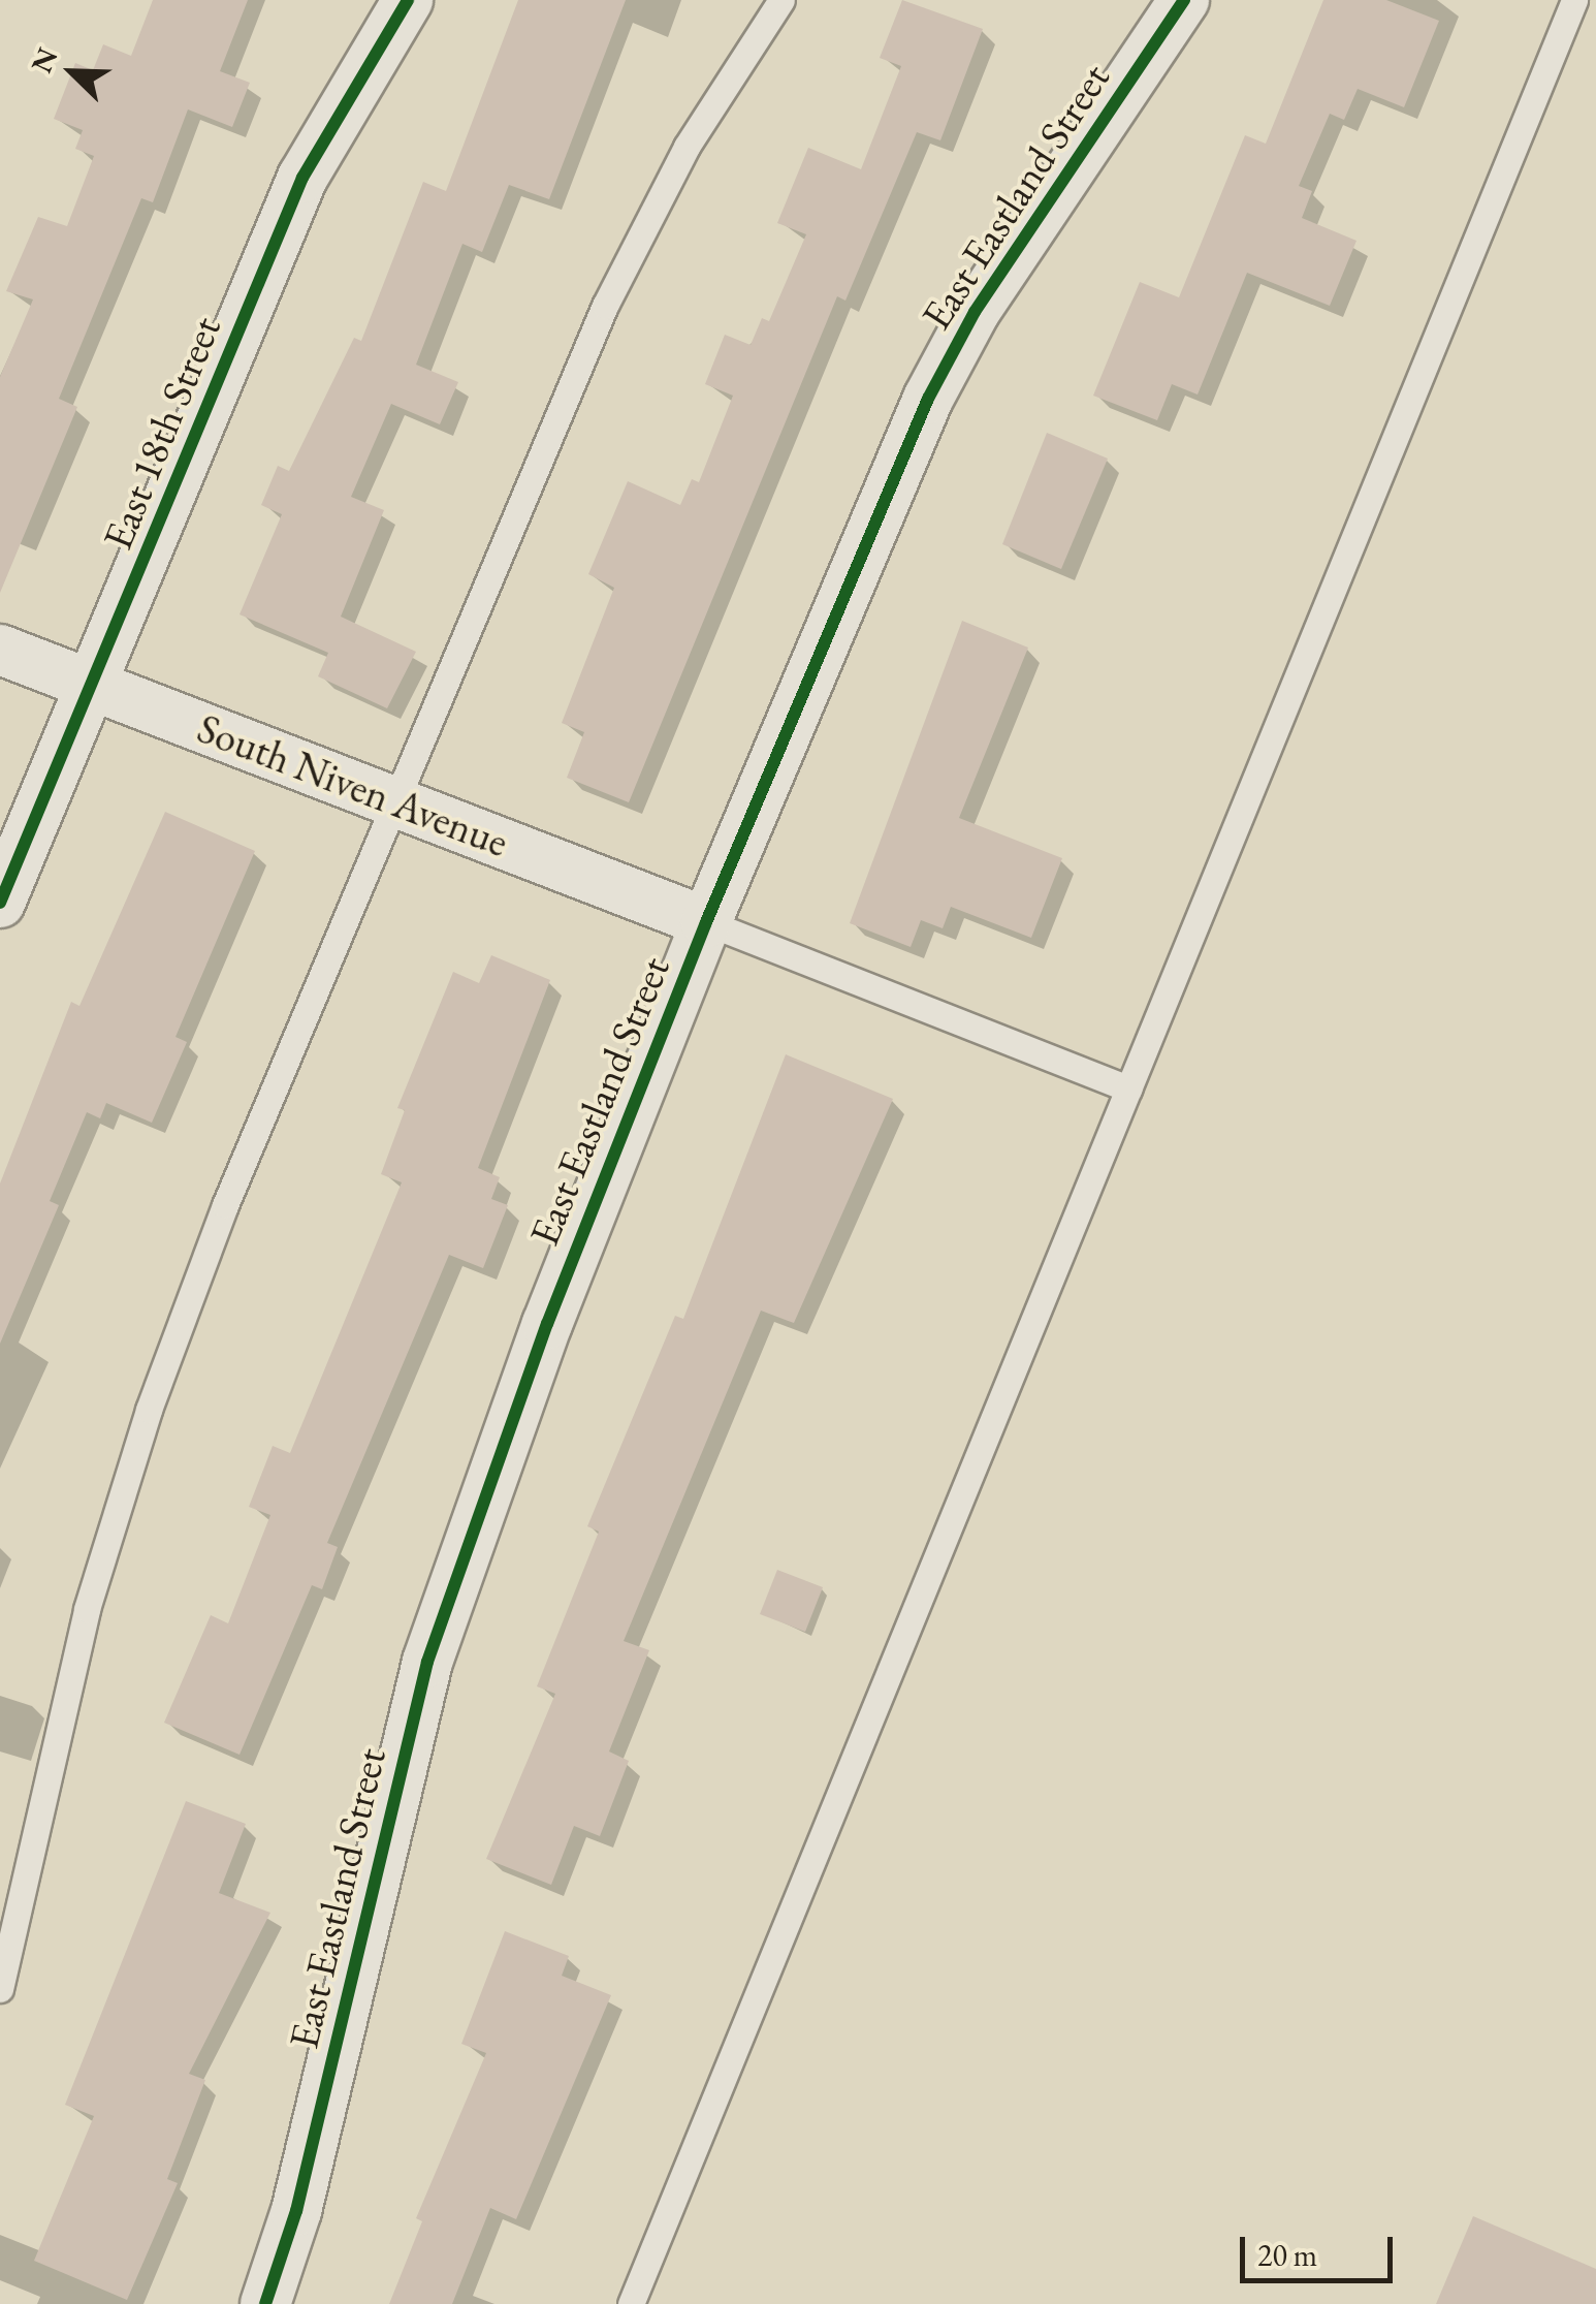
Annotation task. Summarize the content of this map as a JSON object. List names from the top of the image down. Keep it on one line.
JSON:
{"streets":{"street":["East Eastland Street","East 18th Street","South Niven Avenue"]},"crossings":[["East Eastland Street","South Niven Avenue"],["East 18th Street","South Niven Avenue"]],"scale_bar":"20 m","north":"top left"}
